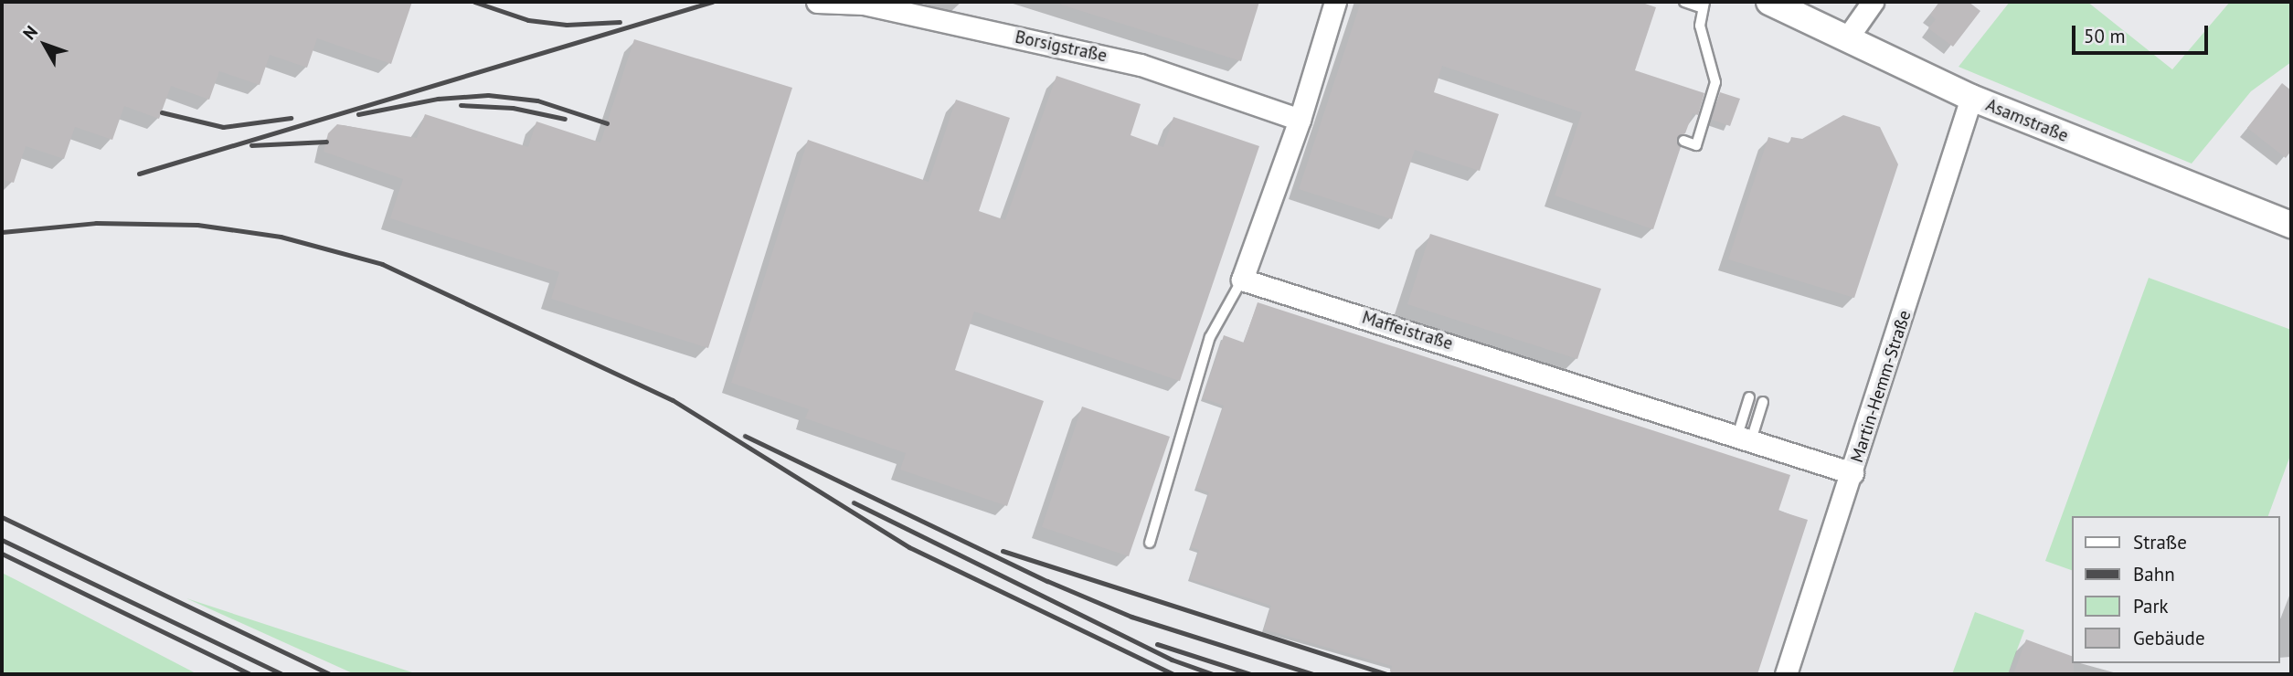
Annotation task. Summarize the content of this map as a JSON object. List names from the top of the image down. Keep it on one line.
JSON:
{"streets":{"street":["Borsigstraße","Asamstraße","Maffeistraße","Martin-Hemm-Straße"]},"crossings":[["Asamstraße","Martin-Hemm-Straße"],["Maffeistraße","Martin-Hemm-Straße"]],"legend":["Straße","Bahn","Park","Gebäude"],"scale_bar":"50 m","north":"top left"}
